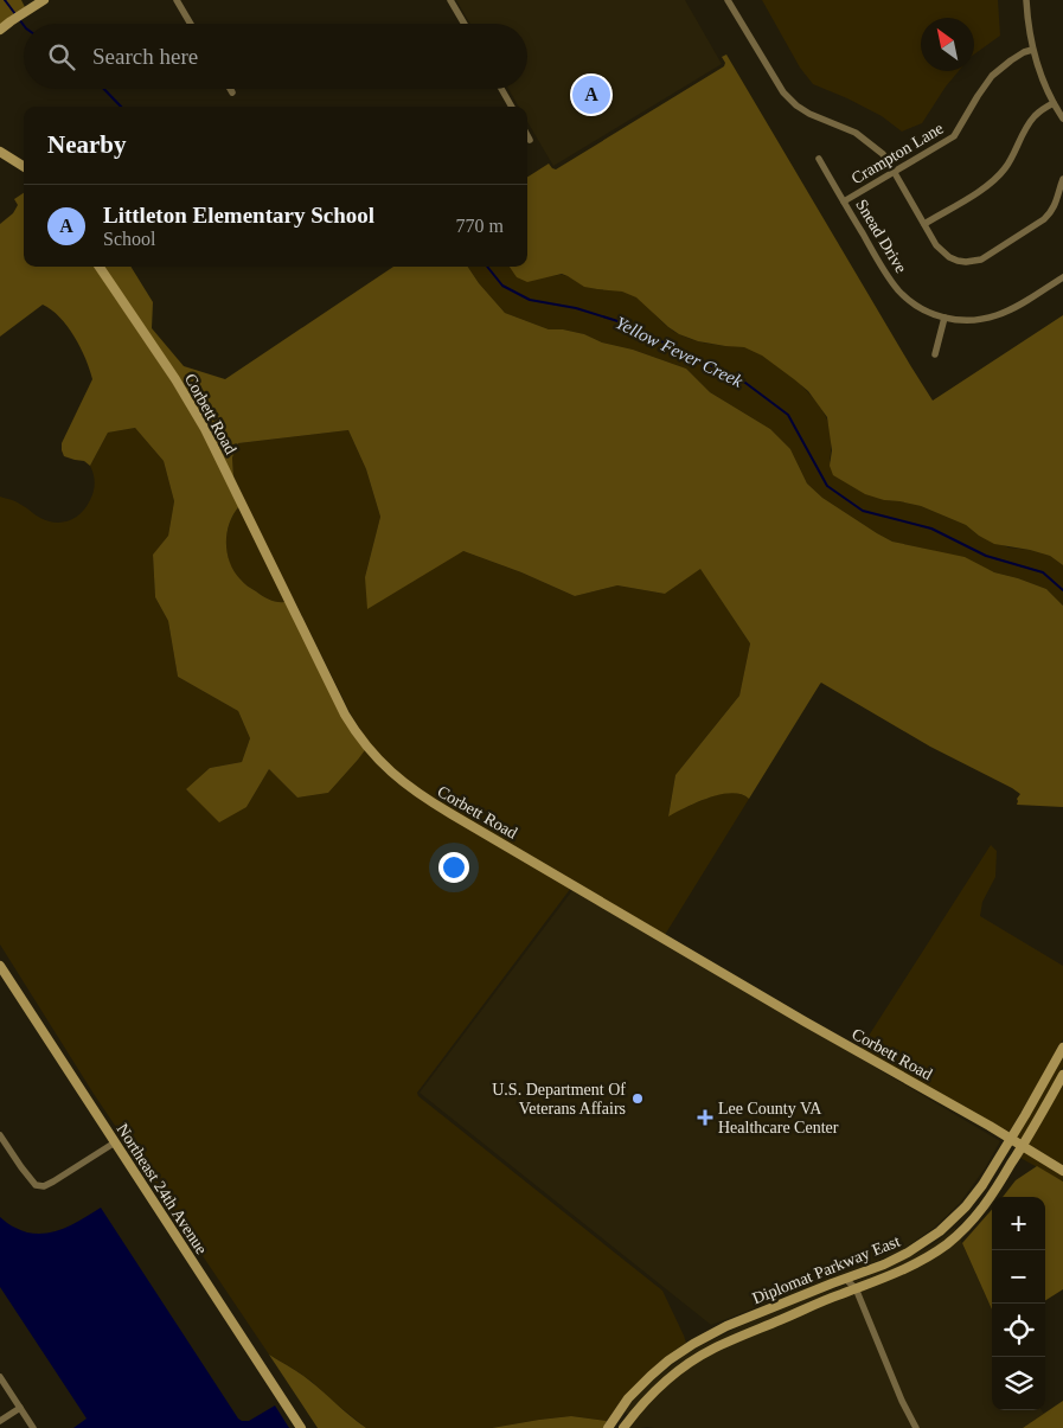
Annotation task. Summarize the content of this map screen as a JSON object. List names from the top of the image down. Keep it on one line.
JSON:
{"streets":{"street":["Crampton Lane","Snead Drive","Corbett Road","Northeast 24th Avenue","Diplomat Parkway East"]},"crossings":[["Crampton Lane","Snead Drive"],["Corbett Road","Diplomat Parkway East"]],"water":["Yellow Fever Creek"],"places":{"other":["U.S. Department Of Veterans Affairs"],"health":["Lee County VA Healthcare Center"]},"north":"top left","page":{"search":"Search here","pins":"A","heading":"Nearby","list":[{"mark":"A","name":"Littleton Elementary School","note":"School","value":"770 m"}],"map_buttons":["+","−"]}}
